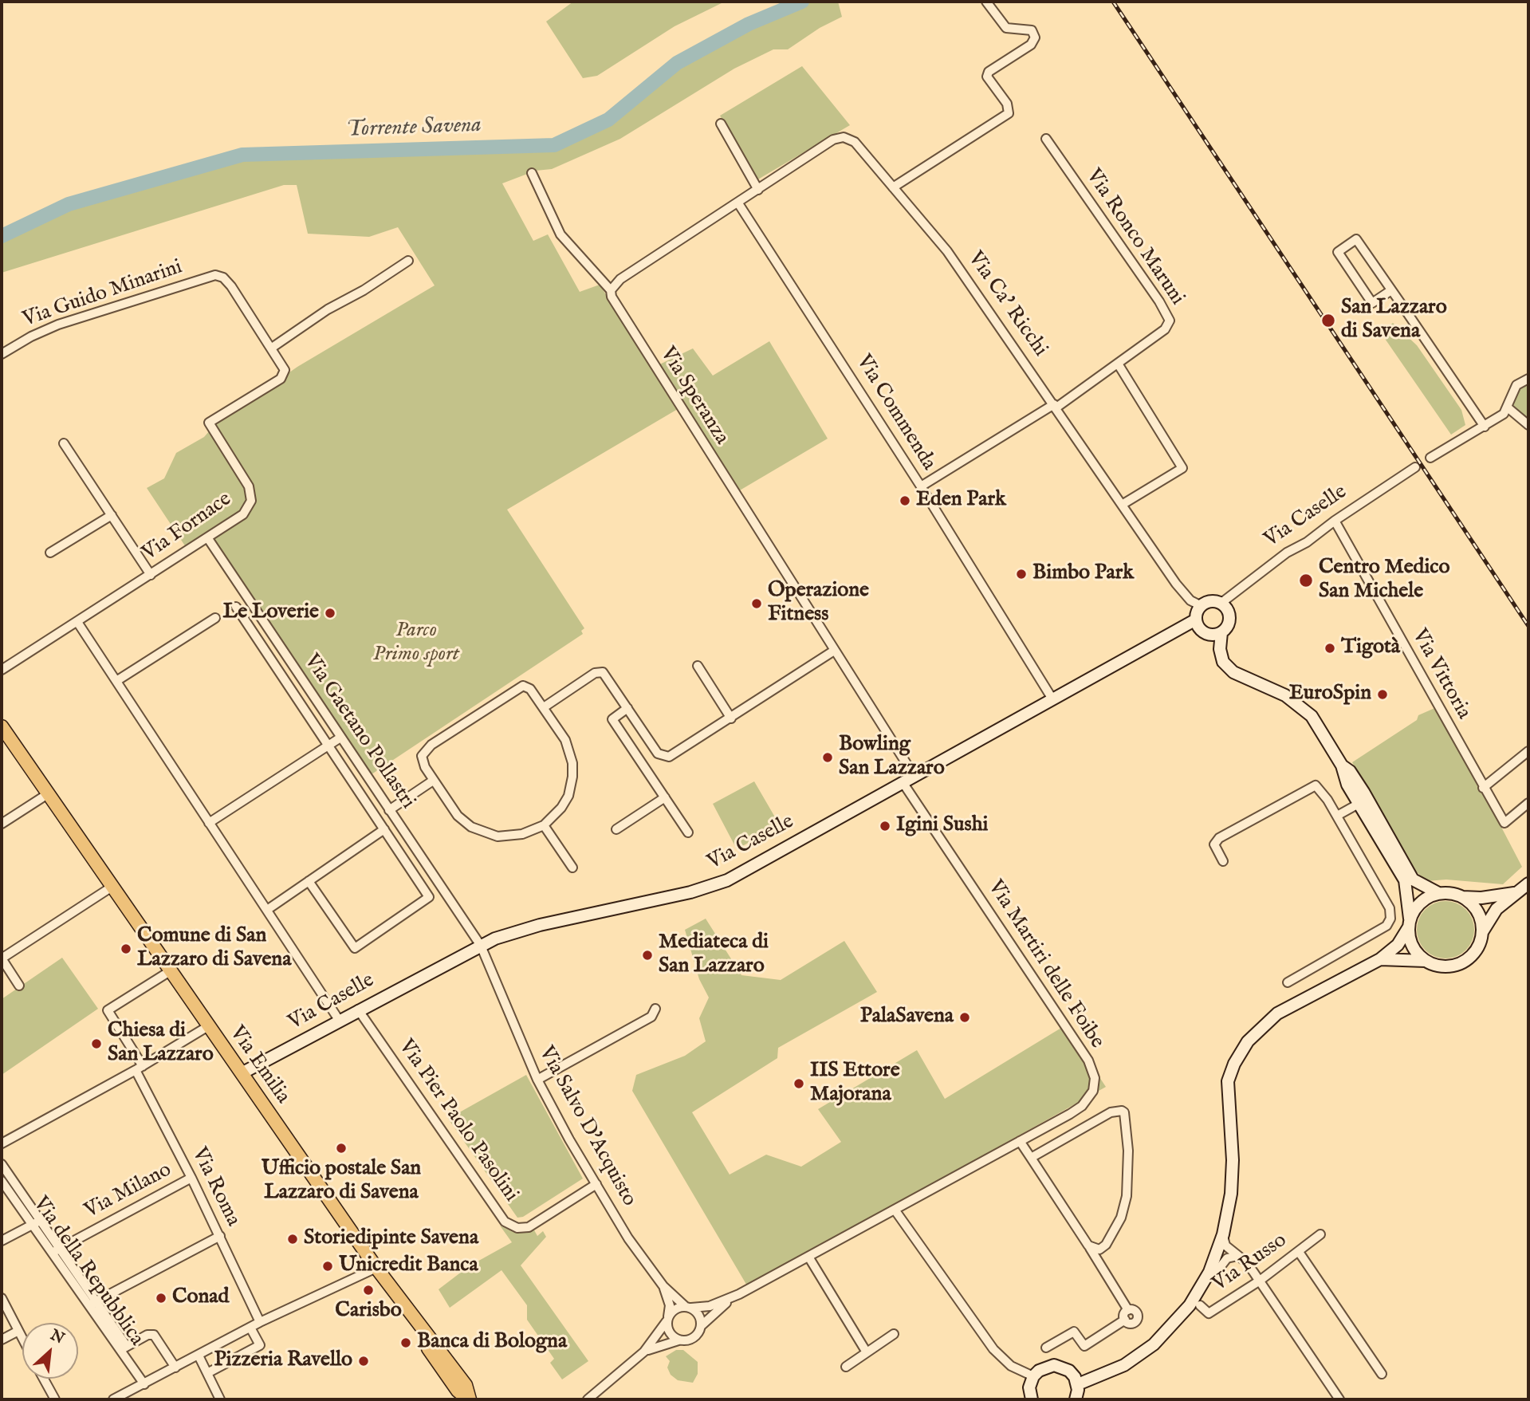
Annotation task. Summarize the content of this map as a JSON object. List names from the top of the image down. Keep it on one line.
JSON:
{"streets":{"main road":["Via Emilia"],"street":["Via Ronco Maruni","Via Guido Minarini","Via Ca' Ricchi","Via Speranza","Via Commenda","Via Caselle","Via Fornace","Via Vittoria","Via Gaetano Pollastri","Via Martiri delle Foibe","Via Pier Paolo Pasolini","Via Salvo D'Acquisto","Via Roma","Via Milano","Via Russo","Via della Repubblica"]},"crossings":[["Via Ronco Maruni","Via Ca' Ricchi"],["Via Ronco Maruni","Via Commenda"],["Via Guido Minarini","Via Fornace"],["Via Ca' Ricchi","Via Caselle"],["Via Speranza","Via Caselle"],["Via Commenda","Via Caselle"],["Via Caselle","Via Vittoria"],["Via Caselle","Via Gaetano Pollastri"],["Via Caselle","Via Martiri delle Foibe"],["Via Caselle","Via Emilia"],["Via Caselle","Via Pier Paolo Pasolini"],["Via Caselle","Via Salvo D'Acquisto"],["Via Fornace","Via Gaetano Pollastri"],["Via Gaetano Pollastri","Via Salvo D'Acquisto"],["Via Emilia","Via Roma"],["Via Pier Paolo Pasolini","Via Salvo D'Acquisto"],["Via Roma","Via Milano"],["Via Milano","Via della Repubblica"]],"water":["Torrente Savena"],"parks":["Parco Primo sport"],"places":["San Lazzaro di Savena","Eden Park","Bimbo Park","Centro Medico San Michele","Operazione Fitness","Le Loverie","Tigotà","EuroSpin","Bowling San Lazzaro","Igini Sushi","Comune di San Lazzaro di Savena","Mediateca di San Lazzaro","PalaSavena","Chiesa di San Lazzaro","IIS Ettore Majorana","Ufficio postale San Lazzaro di Savena","Storiedipinte Savena","Unicredit Banca","Carisbo","Conad","Banca di Bologna","Pizzeria Ravello"],"north":"top right"}
